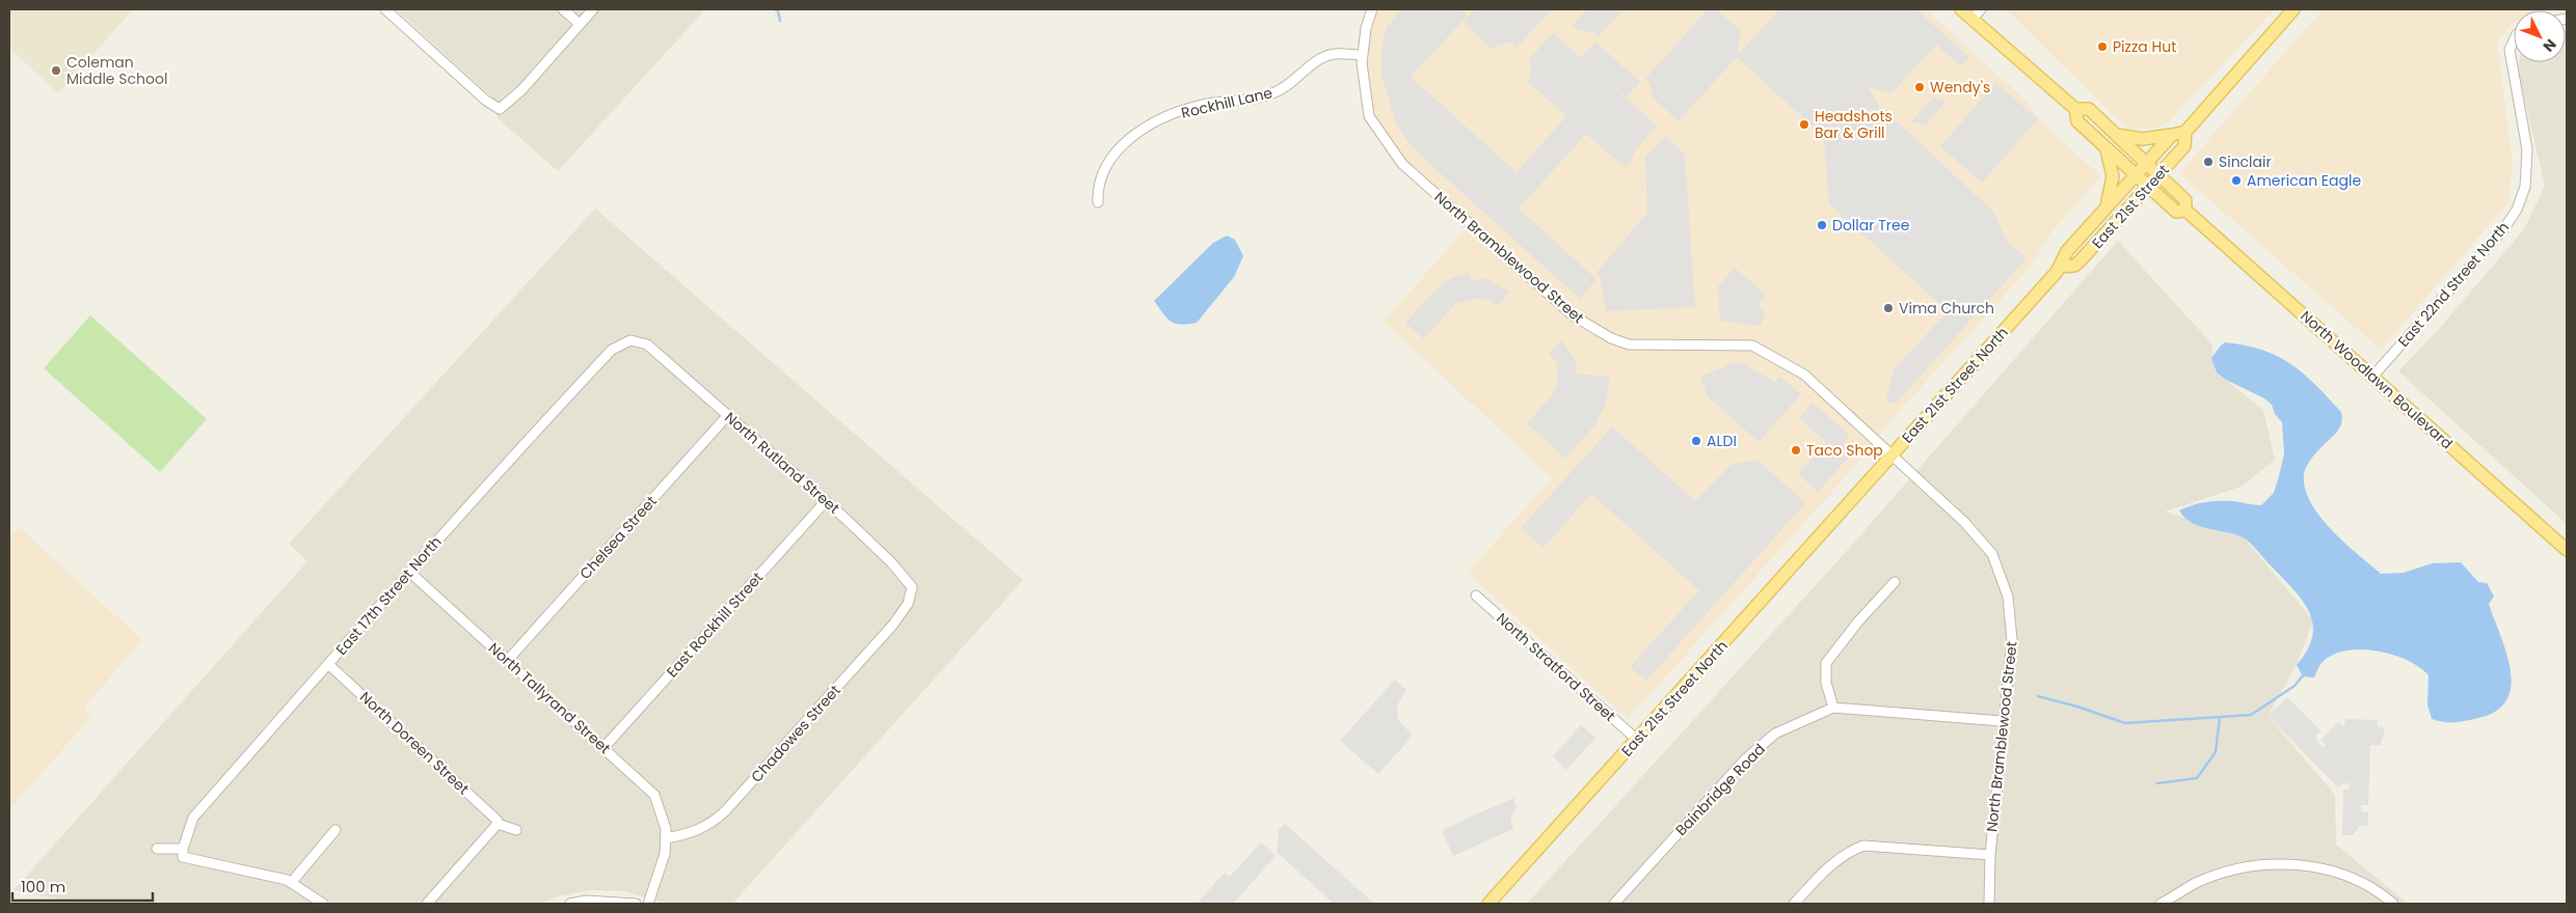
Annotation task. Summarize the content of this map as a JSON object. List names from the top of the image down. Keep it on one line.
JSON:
{"streets":{"main road":["East 21st Street","North Woodlawn Boulevard","East 21st Street North"],"street":["Rockhill Lane","North Bramblewood Street","East 22nd Street North","North Rutland Street","Chelsea Street","East 17th Street North","East Rockhill Street","North Stratford Street","North Tallyrand Street","Chadowes Street","North Doreen Street","Bainbridge Road"]},"crossings":[["Rockhill Lane","North Bramblewood Street"],["East 21st Street","North Woodlawn Boulevard"],["East 21st Street","East 21st Street North"],["North Bramblewood Street","East 21st Street North"],["North Bramblewood Street","Bainbridge Road"],["East 22nd Street North","North Woodlawn Boulevard"],["North Woodlawn Boulevard","East 21st Street North"],["East 21st Street North","North Stratford Street"],["North Rutland Street","Chelsea Street"],["North Rutland Street","East 17th Street North"],["North Rutland Street","East Rockhill Street"],["North Rutland Street","Chadowes Street"],["Chelsea Street","North Tallyrand Street"],["East 17th Street North","North Tallyrand Street"],["East 17th Street North","North Doreen Street"],["East Rockhill Street","North Tallyrand Street"],["North Tallyrand Street","Chadowes Street"]],"places":["Pizza Hut","Coleman Middle School","Wendy's","Headshots Bar & Grill","Sinclair","American Eagle","Dollar Tree","Vima Church","ALDI","Taco Shop"],"scale_bar":"100 m","north":"bottom right"}
